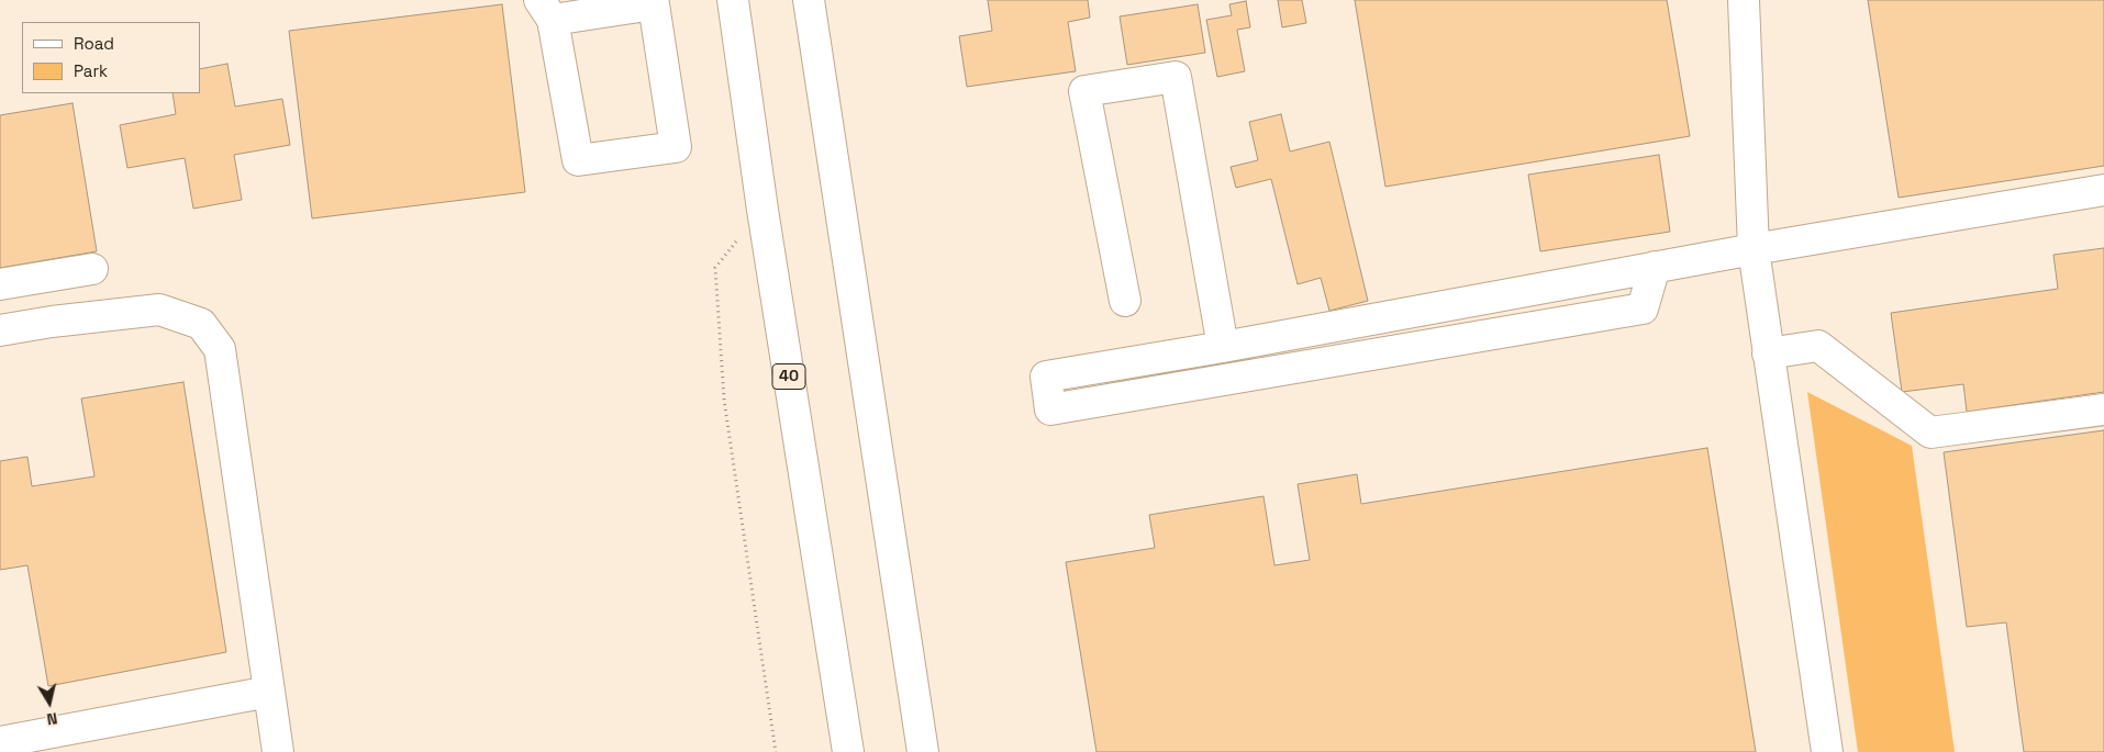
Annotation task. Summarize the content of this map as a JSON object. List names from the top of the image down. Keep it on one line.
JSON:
{"streets":{"main road":["40"]},"legend":["Road","Park"],"north":"bottom"}
